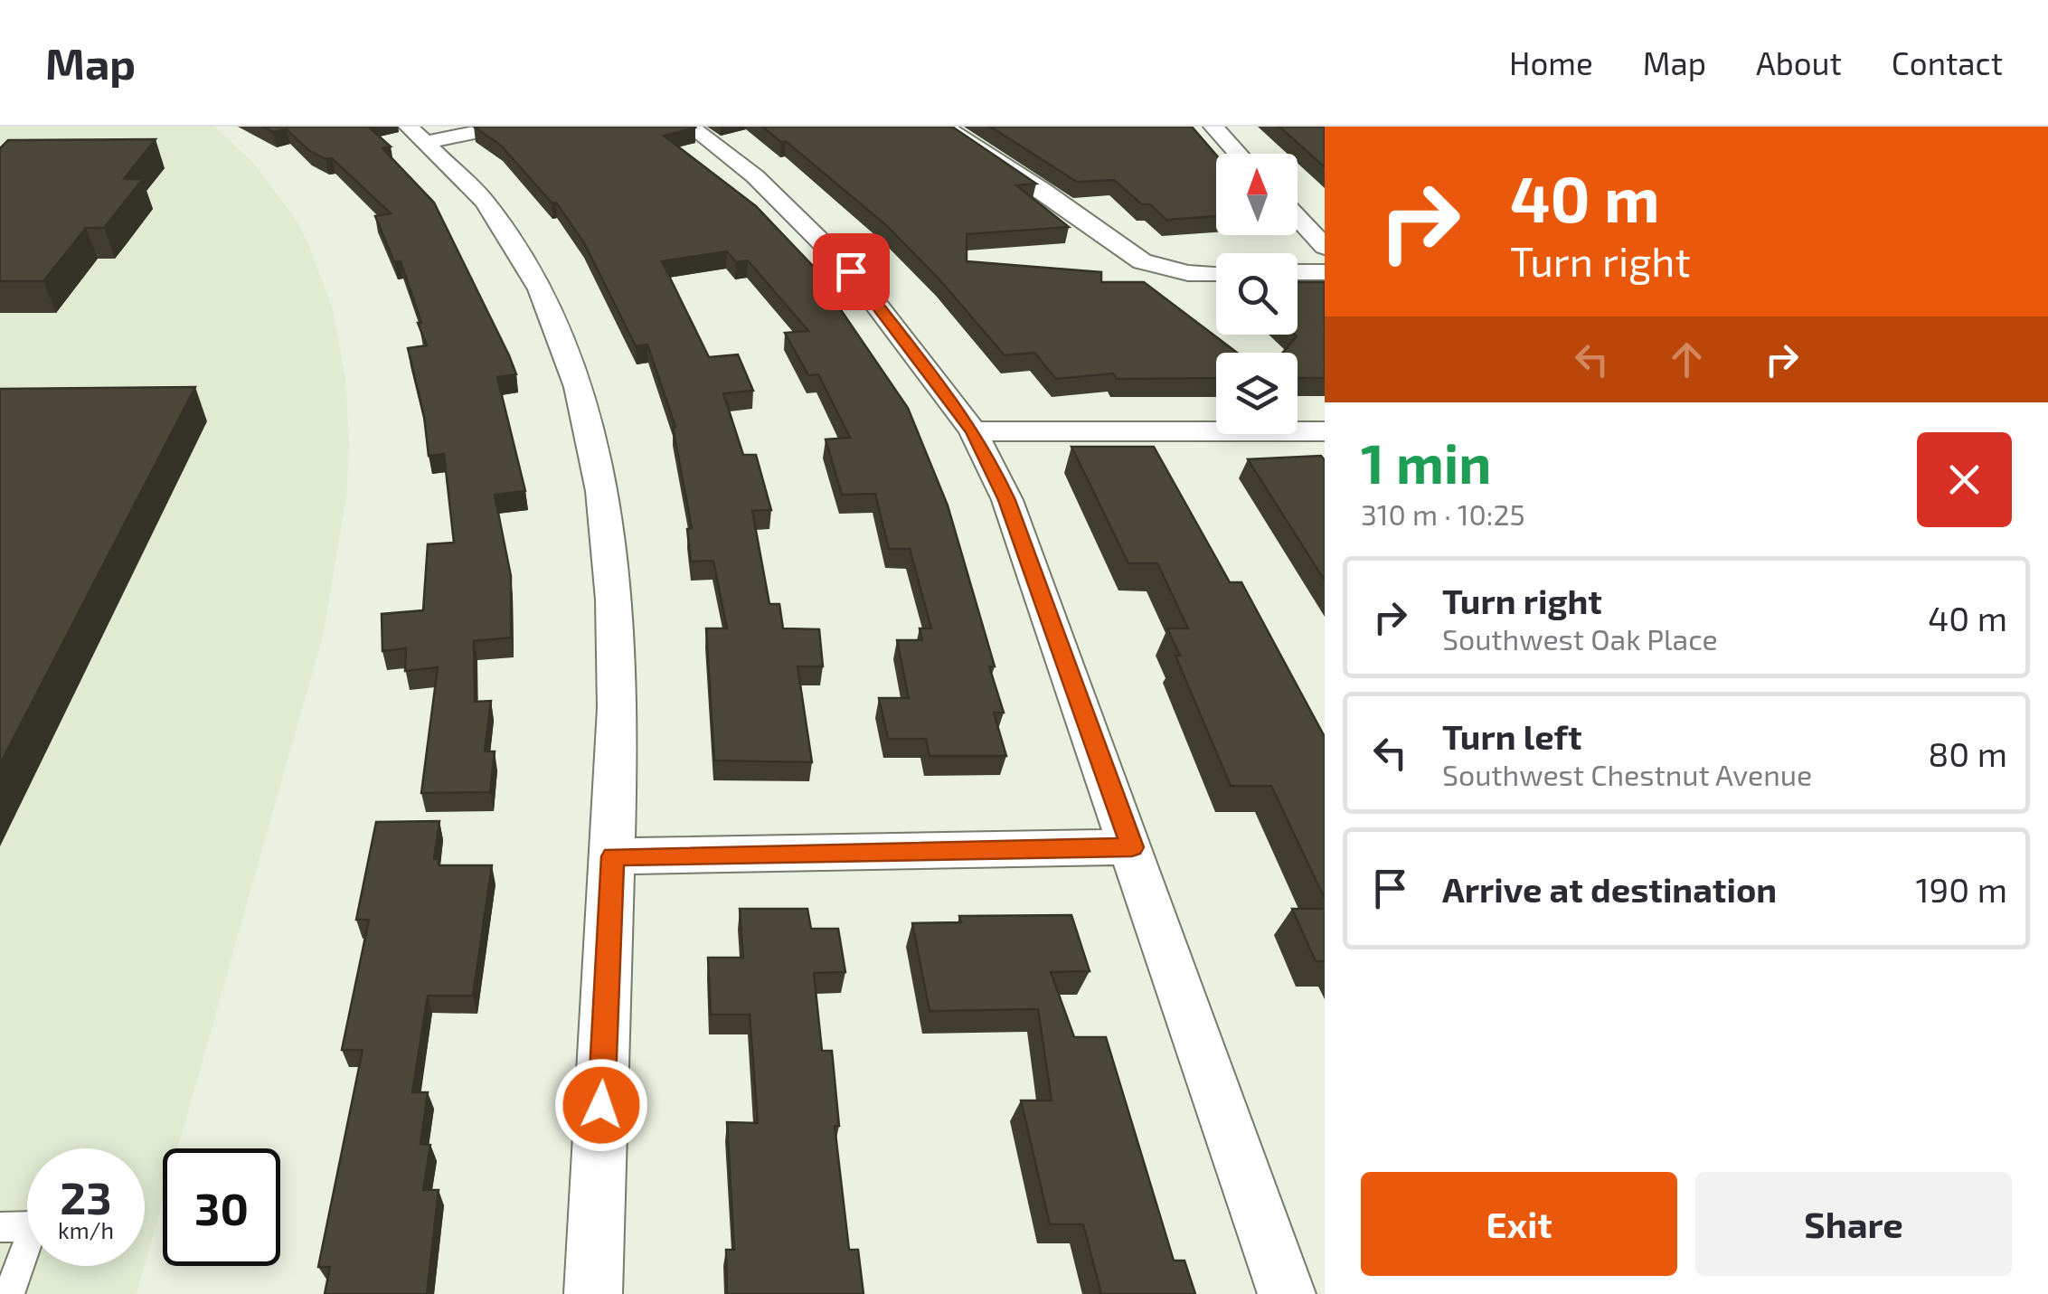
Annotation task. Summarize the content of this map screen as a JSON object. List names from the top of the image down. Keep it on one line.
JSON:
{"north":"top","page":{"header":"Map","nav":["Home","Map","About","Contact"],"turn":["40 m","Turn right"],"heading":["1 min","310 m · 10:25"],"list":[{"name":"Turn right","note":"Southwest Oak Place","value":"40 m"},{"name":"Turn left","note":"Southwest Chestnut Avenue","value":"80 m"},{"name":"Arrive at destination","value":"190 m"}],"speed":"23 km/h","limit":"30","buttons":["Exit","Share"]}}
